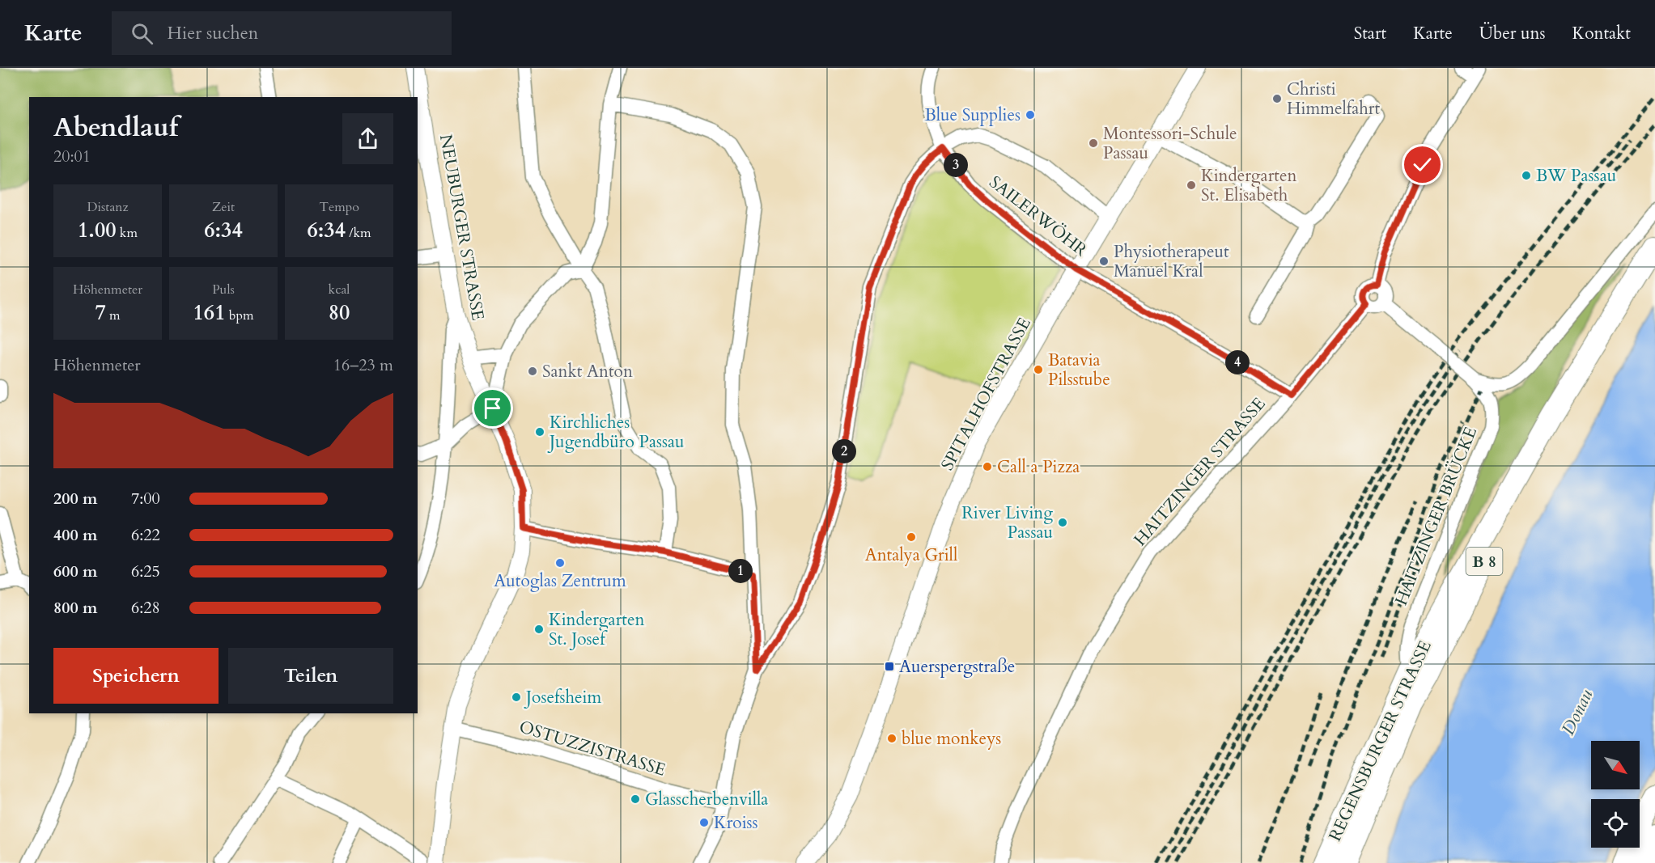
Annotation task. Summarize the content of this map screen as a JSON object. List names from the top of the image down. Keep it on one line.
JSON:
{"streets":{"main road":["B 8","REGENSBURGER STRASSE"],"street":["SAILERWÖHR","NEUBURGER STRASSE","SPITALHOFSTRASSE","HAITZINGER STRASSE","HAITZINGER BRÜCKE","OSTUZZISTRASSE"]},"crossings":[["SAILERWÖHR","SPITALHOFSTRASSE"],["SAILERWÖHR","HAITZINGER STRASSE"],["NEUBURGER STRASSE","OSTUZZISTRASSE"],["HAITZINGER STRASSE","HAITZINGER BRÜCKE"],["HAITZINGER BRÜCKE","B 8"],["HAITZINGER BRÜCKE","REGENSBURGER STRASSE"],["B 8","REGENSBURGER STRASSE"]],"water":["Donau"],"places":{"other":["Christi Himmelfahrt","Blue Supplies","Montessori-Schule Passau","BW Passau","Kindergarten St. Elisabeth","Physiotherapeut Manuel Kral","Batavia Pilsstube","Sankt Anton","Kirchliches Jugendbüro Passau","Call a Pizza","River Living Passau","Antalya Grill","Autoglas Zentrum","Kindergarten St. Josef","Josefsheim","blue monkeys","Glasscherbenvilla","Kroiss"],"transit":["Auerspergstraße"]},"north":"bottom right","page":{"header":"Karte","search":"Hier suchen","nav":["Start","Karte","Über uns","Kontakt"],"heading":["Abendlauf","20:01"],"pins":["3","4","2","1"],"stats":[["Distanz","1.00 km"],["Zeit","6:34"],["Tempo","6:34 /km"],["Höhenmeter","7 m"],["Puls","161 bpm"],["kcal","80"]],"chart":["Höhenmeter","16–23 m"],"list":[{"name":"200 m","note":"7:00"},{"name":"400 m","note":"6:22"},{"name":"600 m","note":"6:25"},{"name":"800 m","note":"6:28"}],"buttons":["Speichern","Teilen"]}}
